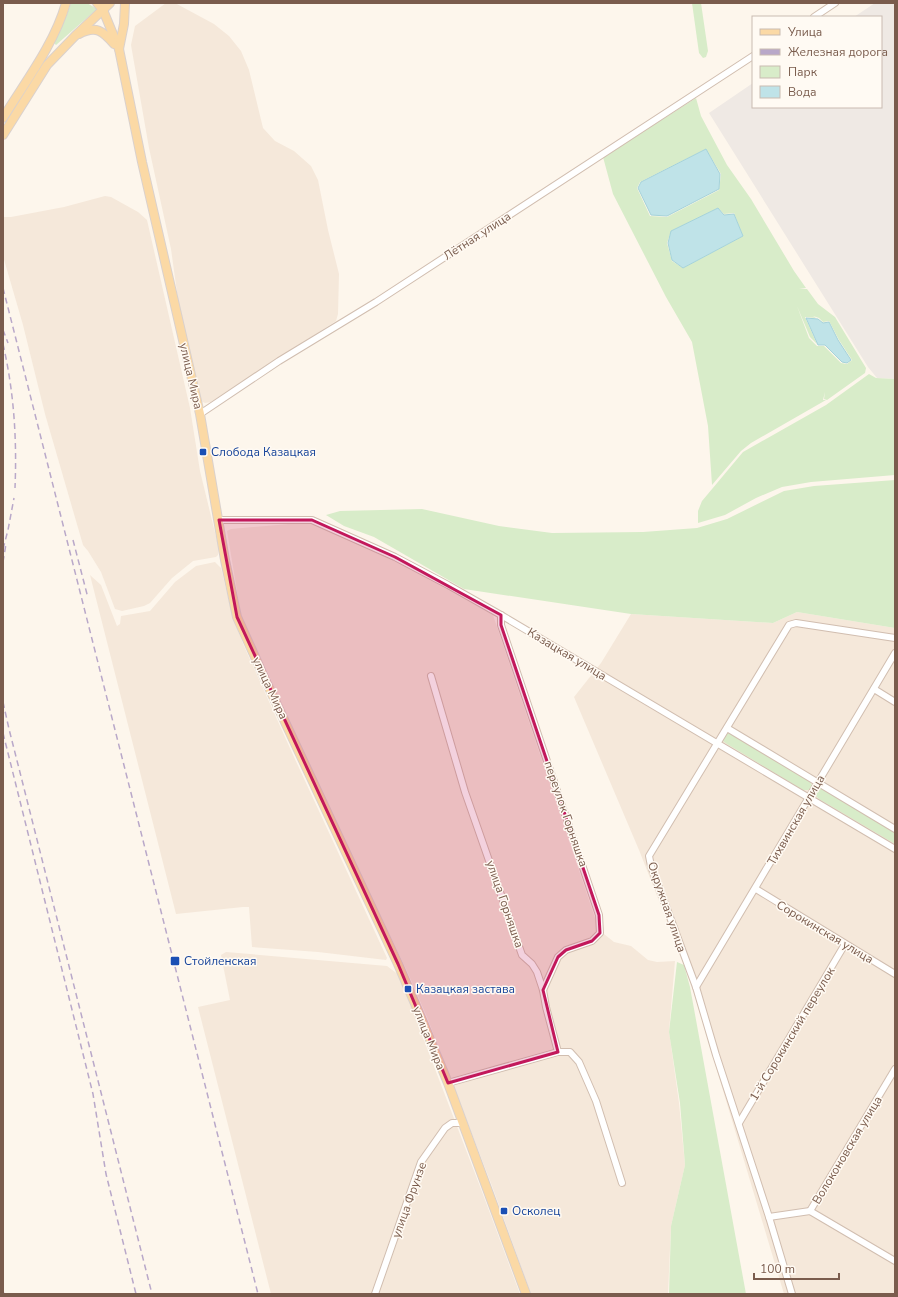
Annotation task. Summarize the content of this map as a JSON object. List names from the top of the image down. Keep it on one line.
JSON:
{"streets":{"main road":["улица Мира"],"street":["Лётная улица","Казацкая улица","переулок Горняшка","Тихвинская улица","улица Горняшка","Окружная улица","Сорокинская улица","1-й Сорокинский переулок","Волоконовская улица","улица Фрунзе"]},"crossings":[["Лётная улица","улица Мира"],["улица Мира","Казацкая улица"],["улица Мира","улица Фрунзе"],["Казацкая улица","переулок Горняшка"],["Казацкая улица","Тихвинская улица"],["Казацкая улица","Окружная улица"],["переулок Горняшка","улица Горняшка"],["Тихвинская улица","Окружная улица"],["Тихвинская улица","Сорокинская улица"],["Окружная улица","1-й Сорокинский переулок"],["Сорокинская улица","1-й Сорокинский переулок"]],"places":{"transit":["Слобода Казацкая","Стойленская","Казацкая застава","Осколец"]},"legend":["Улица","Железная дорога","Парк","Вода"],"scale_bar":"100 m"}
